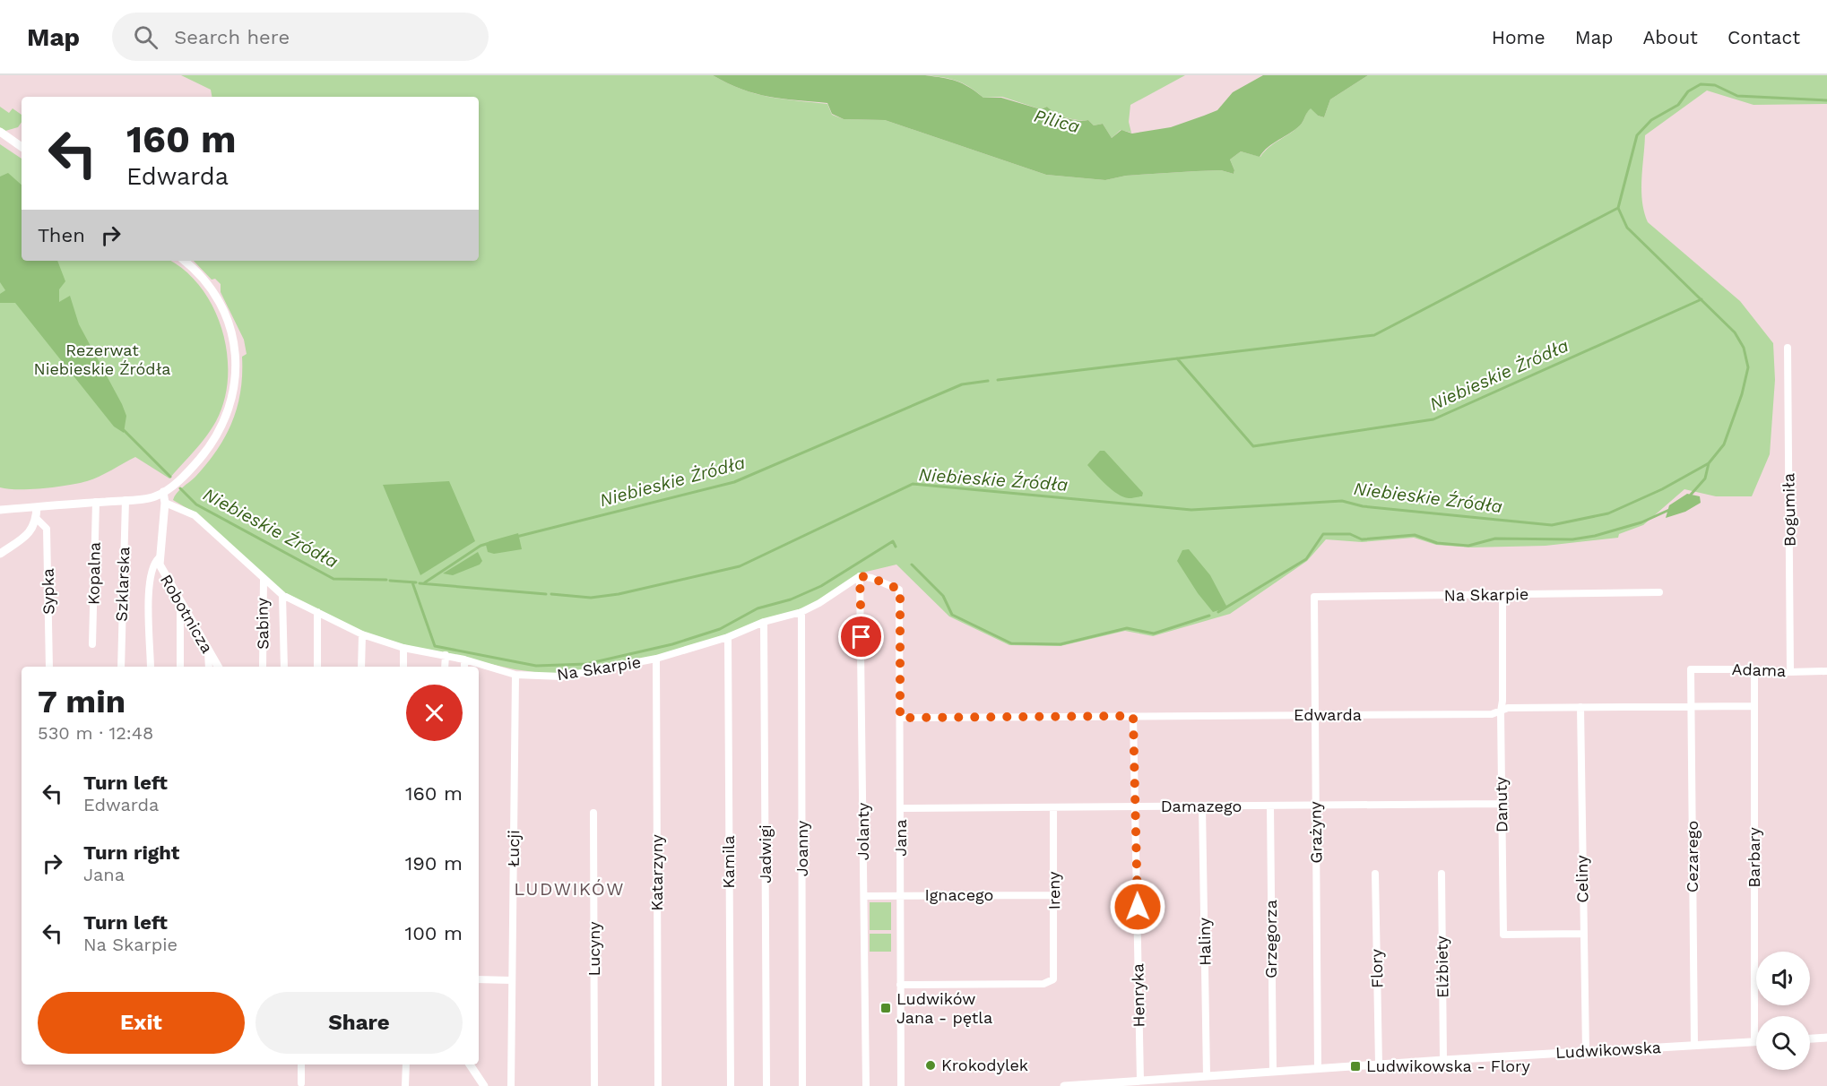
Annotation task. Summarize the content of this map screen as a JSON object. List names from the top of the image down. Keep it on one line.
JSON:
{"streets":{"street":["Bogumiła","Kopalna","Szklarska","Sypka","Na Skarpie","Robotnicza","Sabiny","Adama","Edwarda","Danuty","Damazego","Jolanty","Grażyny","Jana","Łucji","Joanny","Jadwigi","Cezarego","Barbary","Kamila","Katarzyny","Celiny","Ireny","Ignacego","Grzegorza","Haliny","Lucyny","Elżbiety","Flory","Henryka","Ludwikowska"]},"crossings":[["Bogumiła","Adama"],["Na Skarpie","Robotnicza"],["Na Skarpie","Sabiny"],["Na Skarpie","Danuty"],["Na Skarpie","Jolanty"],["Na Skarpie","Grażyny"],["Na Skarpie","Jana"],["Na Skarpie","Łucji"],["Na Skarpie","Joanny"],["Na Skarpie","Jadwigi"],["Na Skarpie","Kamila"],["Na Skarpie","Katarzyny"],["Adama","Cezarego"],["Adama","Barbary"],["Edwarda","Danuty"],["Edwarda","Grażyny"],["Edwarda","Jana"],["Edwarda","Cezarego"],["Edwarda","Barbary"],["Edwarda","Celiny"],["Edwarda","Henryka"],["Danuty","Damazego"],["Danuty","Celiny"],["Damazego","Grażyny"],["Damazego","Jana"],["Damazego","Ireny"],["Damazego","Grzegorza"],["Damazego","Haliny"],["Damazego","Henryka"],["Jolanty","Jana"],["Jolanty","Ignacego"],["Grażyny","Ludwikowska"],["Jana","Ireny"],["Jana","Ignacego"],["Cezarego","Ludwikowska"],["Barbary","Ludwikowska"],["Celiny","Ludwikowska"],["Ireny","Ignacego"],["Grzegorza","Ludwikowska"],["Haliny","Ludwikowska"],["Elżbiety","Ludwikowska"],["Flory","Ludwikowska"],["Henryka","Ludwikowska"]],"districts":["LUDWIKÓW"],"water":["Pilica","Niebieskie Żródła","Niebieskie Źródła"],"parks":["Rezerwat Niebieskie Źródła"],"places":{"transit":["Ludwików Jana - pętla","Ludwikowska - Flory"],"other":["Krokodylek"]},"page":{"header":"Map","search":"Search here","nav":["Home","Map","About","Contact"],"turn":["160 m","Edwarda"],"then":"Then","heading":["7 min","530 m · 12:48"],"list":[{"name":"Turn left","note":"Edwarda","value":"160 m"},{"name":"Turn right","note":"Jana","value":"190 m"},{"name":"Turn left","note":"Na Skarpie","value":"100 m"}],"buttons":["Exit","Share"]}}
